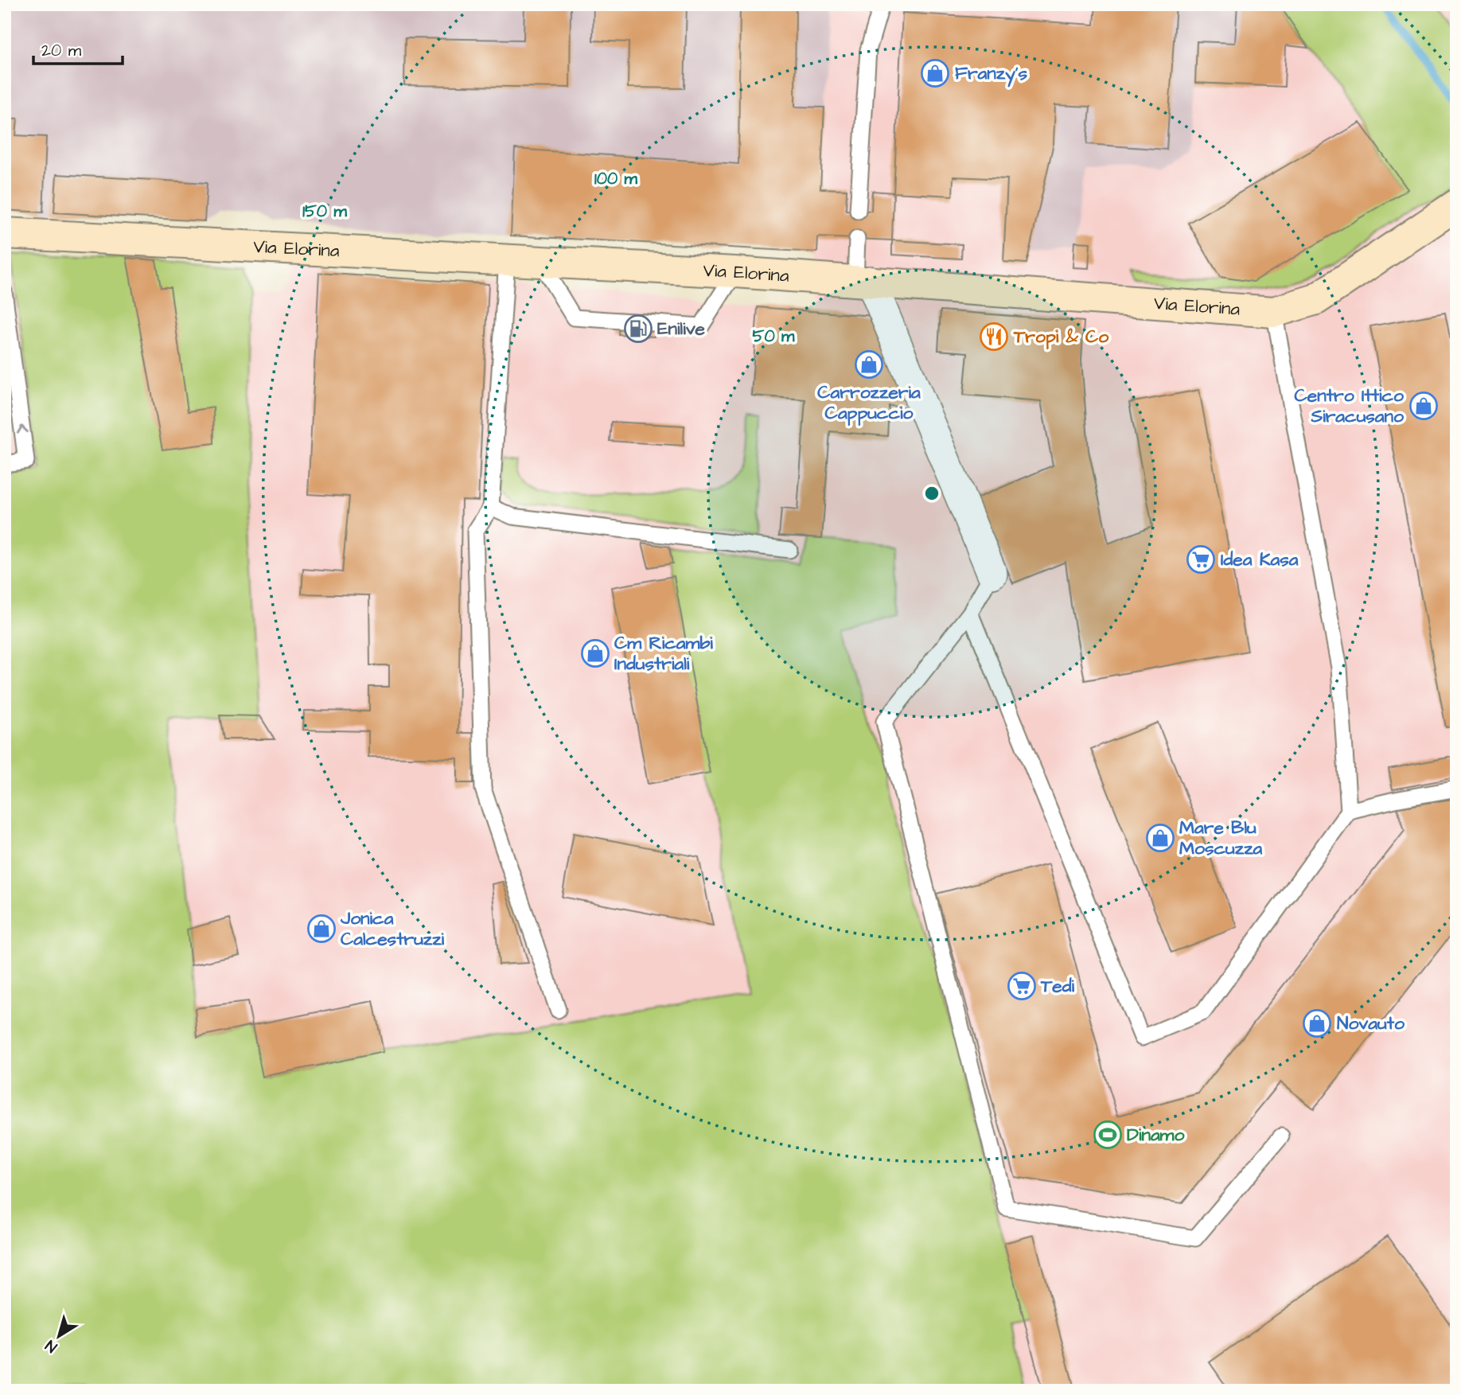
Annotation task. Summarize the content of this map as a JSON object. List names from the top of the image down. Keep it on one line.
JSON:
{"streets":{"main road":["Via Elorina"]},"places":{"shop":["Franzy's","Carrozzeria Cappuccio","Centro Ittico Siracusano","Cm Ricambi Industriali","Mare Blu Moscuzza","Jonica Calcestruzzi","Novauto"],"fuel station":["Enilive"],"restaurant":["Tropi & Co"],"supermarket":["Idea Kasa","Tedi"],"sports":["Dinamo"]},"scale_bar":"20 m","north":"bottom left","rings":["100 m","150 m","50 m"]}
